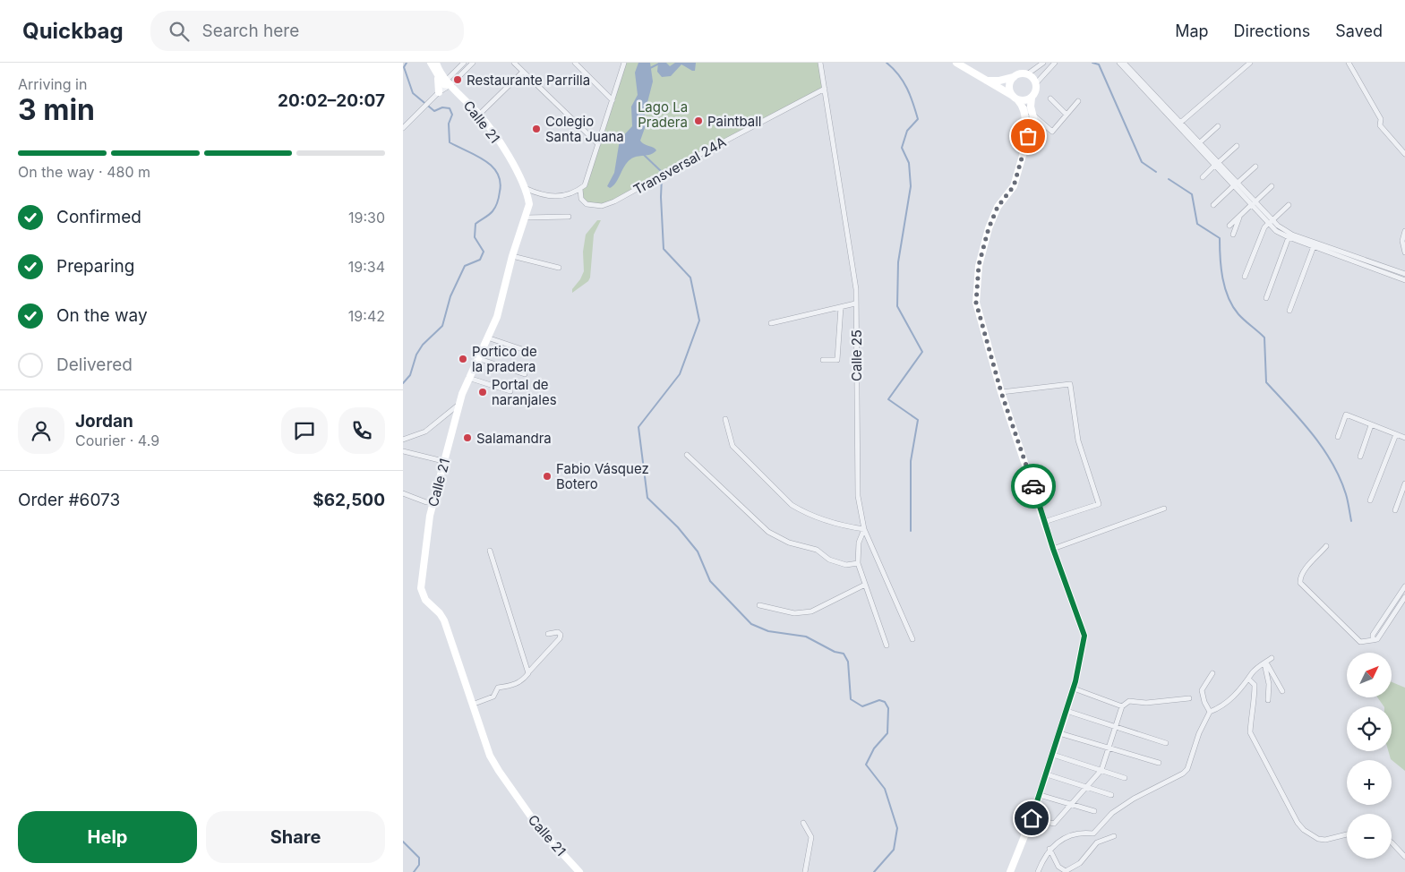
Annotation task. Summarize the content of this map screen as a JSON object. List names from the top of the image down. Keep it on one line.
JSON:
{"streets":{"street":["Calle 21","Transversal 24A","Calle 25"]},"crossings":[["Transversal 24A","Calle 25"]],"parks":["Lago La Pradera"],"places":["Restaurante Parrilla","Paintball","Colegio Santa Juana","Portico de la pradera","Portal de naranjales","Salamandra","Fabio Vásquez Botero"],"north":"top right","page":{"header":"Quickbag","search":"Search here","nav":["Map","Directions","Saved"],"heading":["3 min","Arriving in","20:02–20:07"],"panel":["Jordan","Courier · 4.9","Order #6073","$62,500"],"bar":"On the way · 480 m","list":[["Confirmed","19:30"],["Preparing","19:34"],["On the way","19:42"],"Delivered"],"map_buttons":["+","−"],"buttons":["Help","Share"]}}
